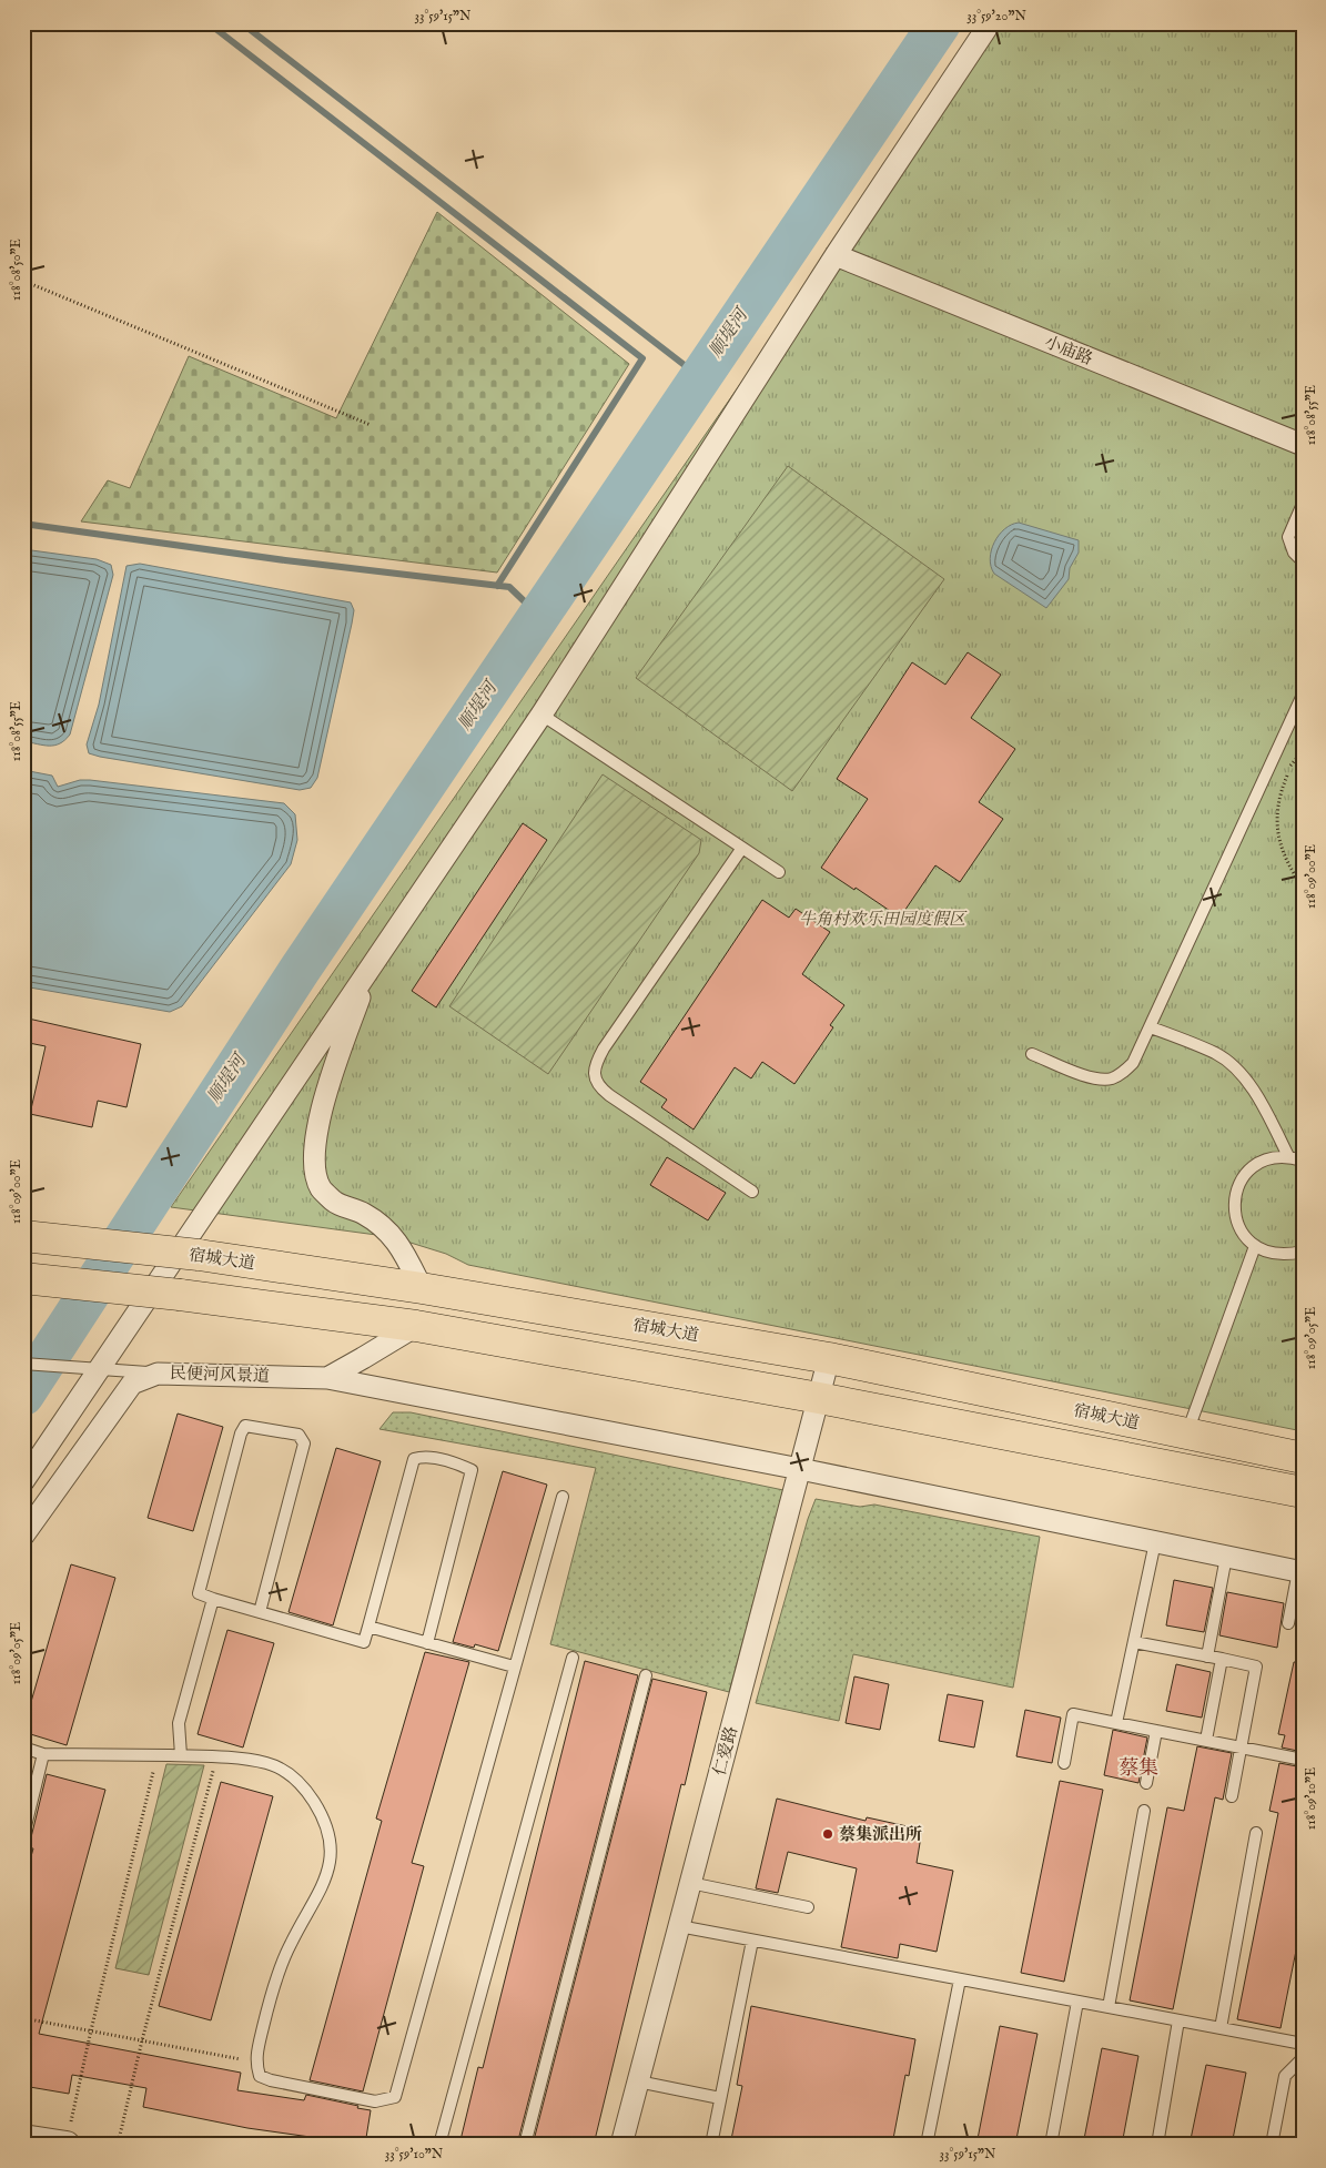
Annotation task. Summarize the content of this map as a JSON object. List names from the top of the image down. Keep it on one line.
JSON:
{"streets":{"main road":["宿城大道"],"street":["小庙路","民便河风景道","仁爱路"]},"crossings":[["宿城大道","仁爱路"],["民便河风景道","仁爱路"]],"districts":["蔡集"],"water":["顺堤河"],"parks":["牛角村欢乐田园度假区"],"places":["蔡集派出所"],"coordinates":["33°59'15\"N","33°59'20\"N","118°08'50\"E","118°08'55\"E","118°09'00\"E","118°09'05\"E","118°09'10\"E","33°59'10\"N"]}
